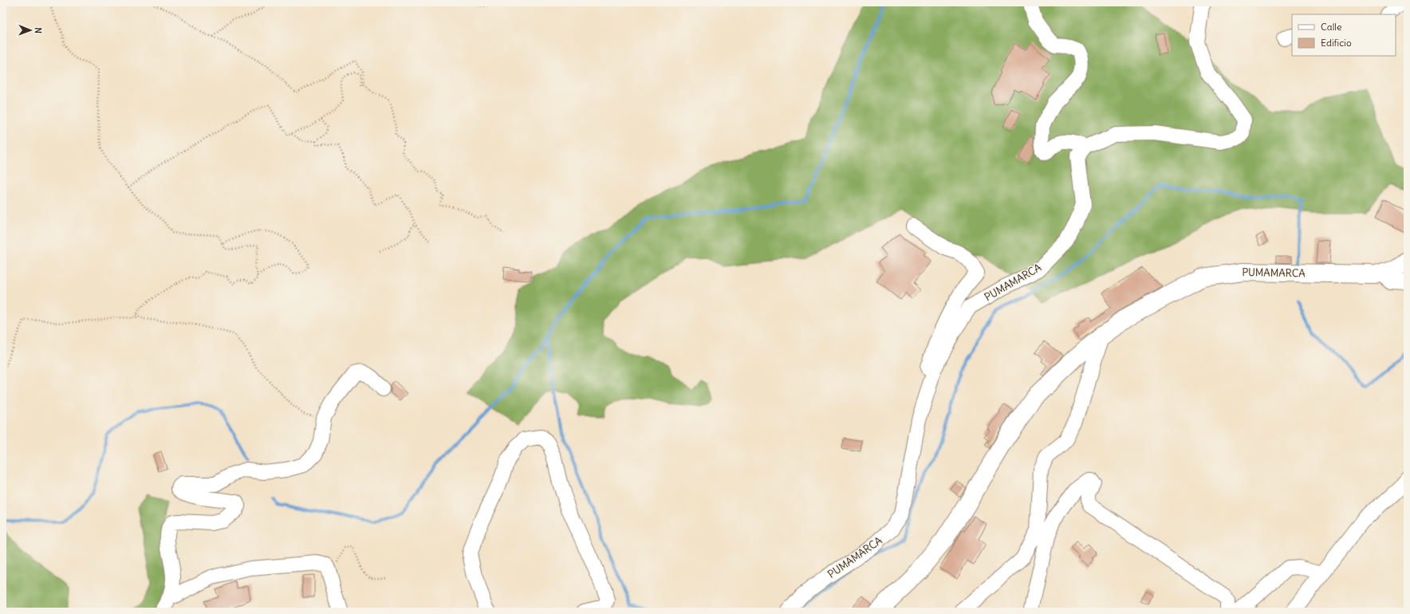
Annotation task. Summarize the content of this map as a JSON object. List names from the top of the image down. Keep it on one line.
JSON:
{"streets":{"main road":["PUMAMARCA"]},"legend":["Calle","Edificio"],"north":"right"}
